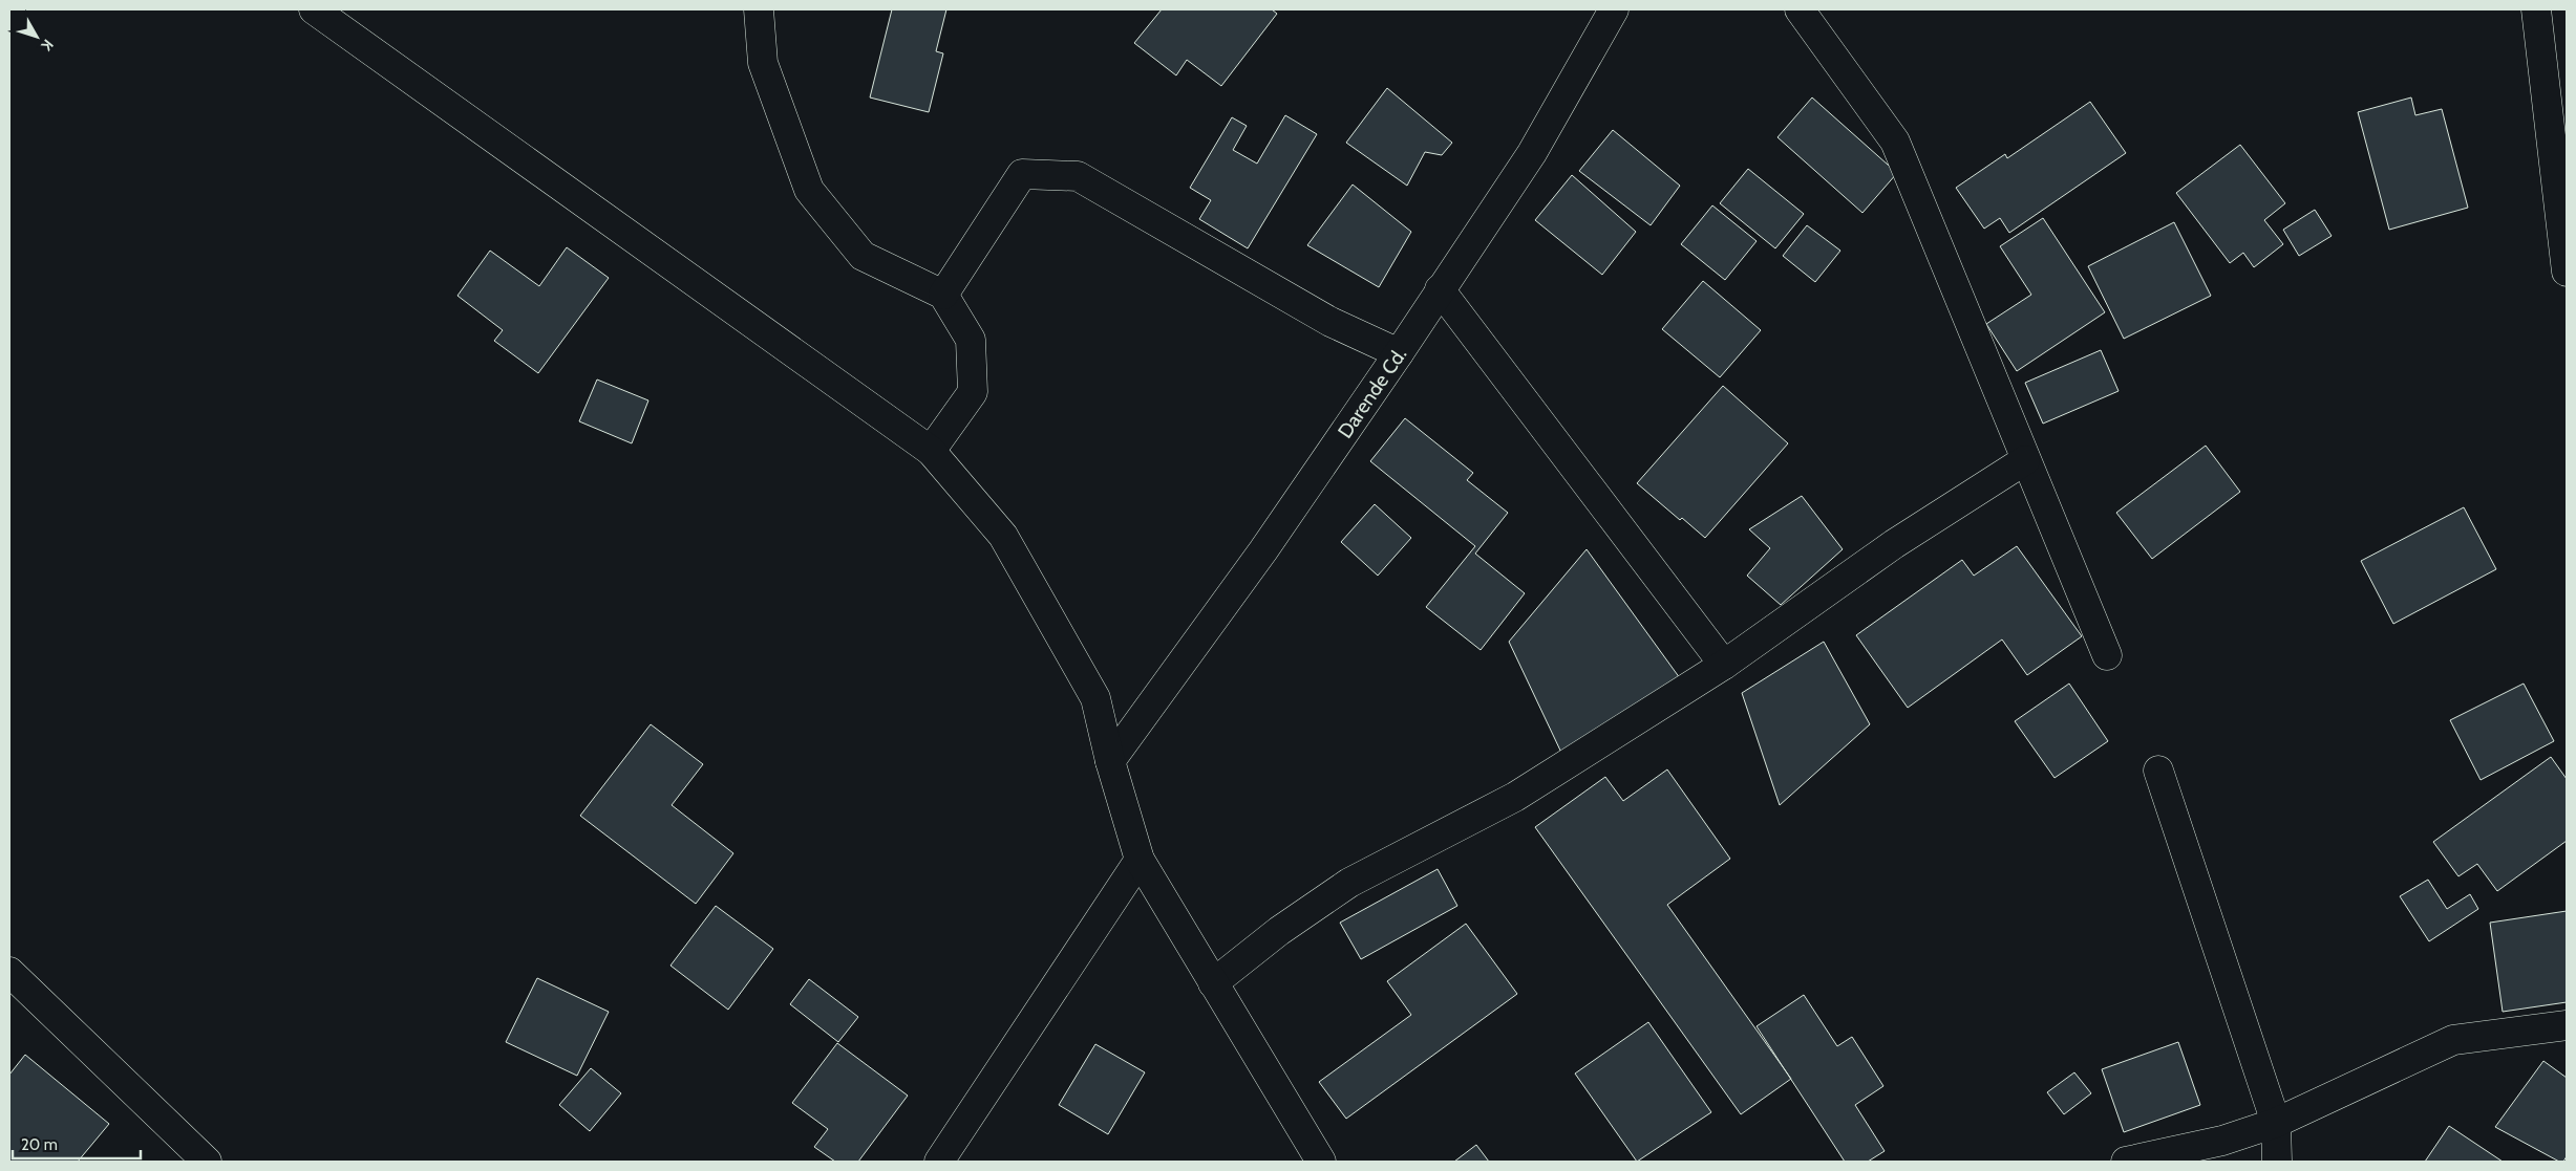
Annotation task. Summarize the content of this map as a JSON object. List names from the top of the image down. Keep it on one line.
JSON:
{"streets":{"street":["Darende Cd."]},"scale_bar":"20 m","north":"bottom right"}
